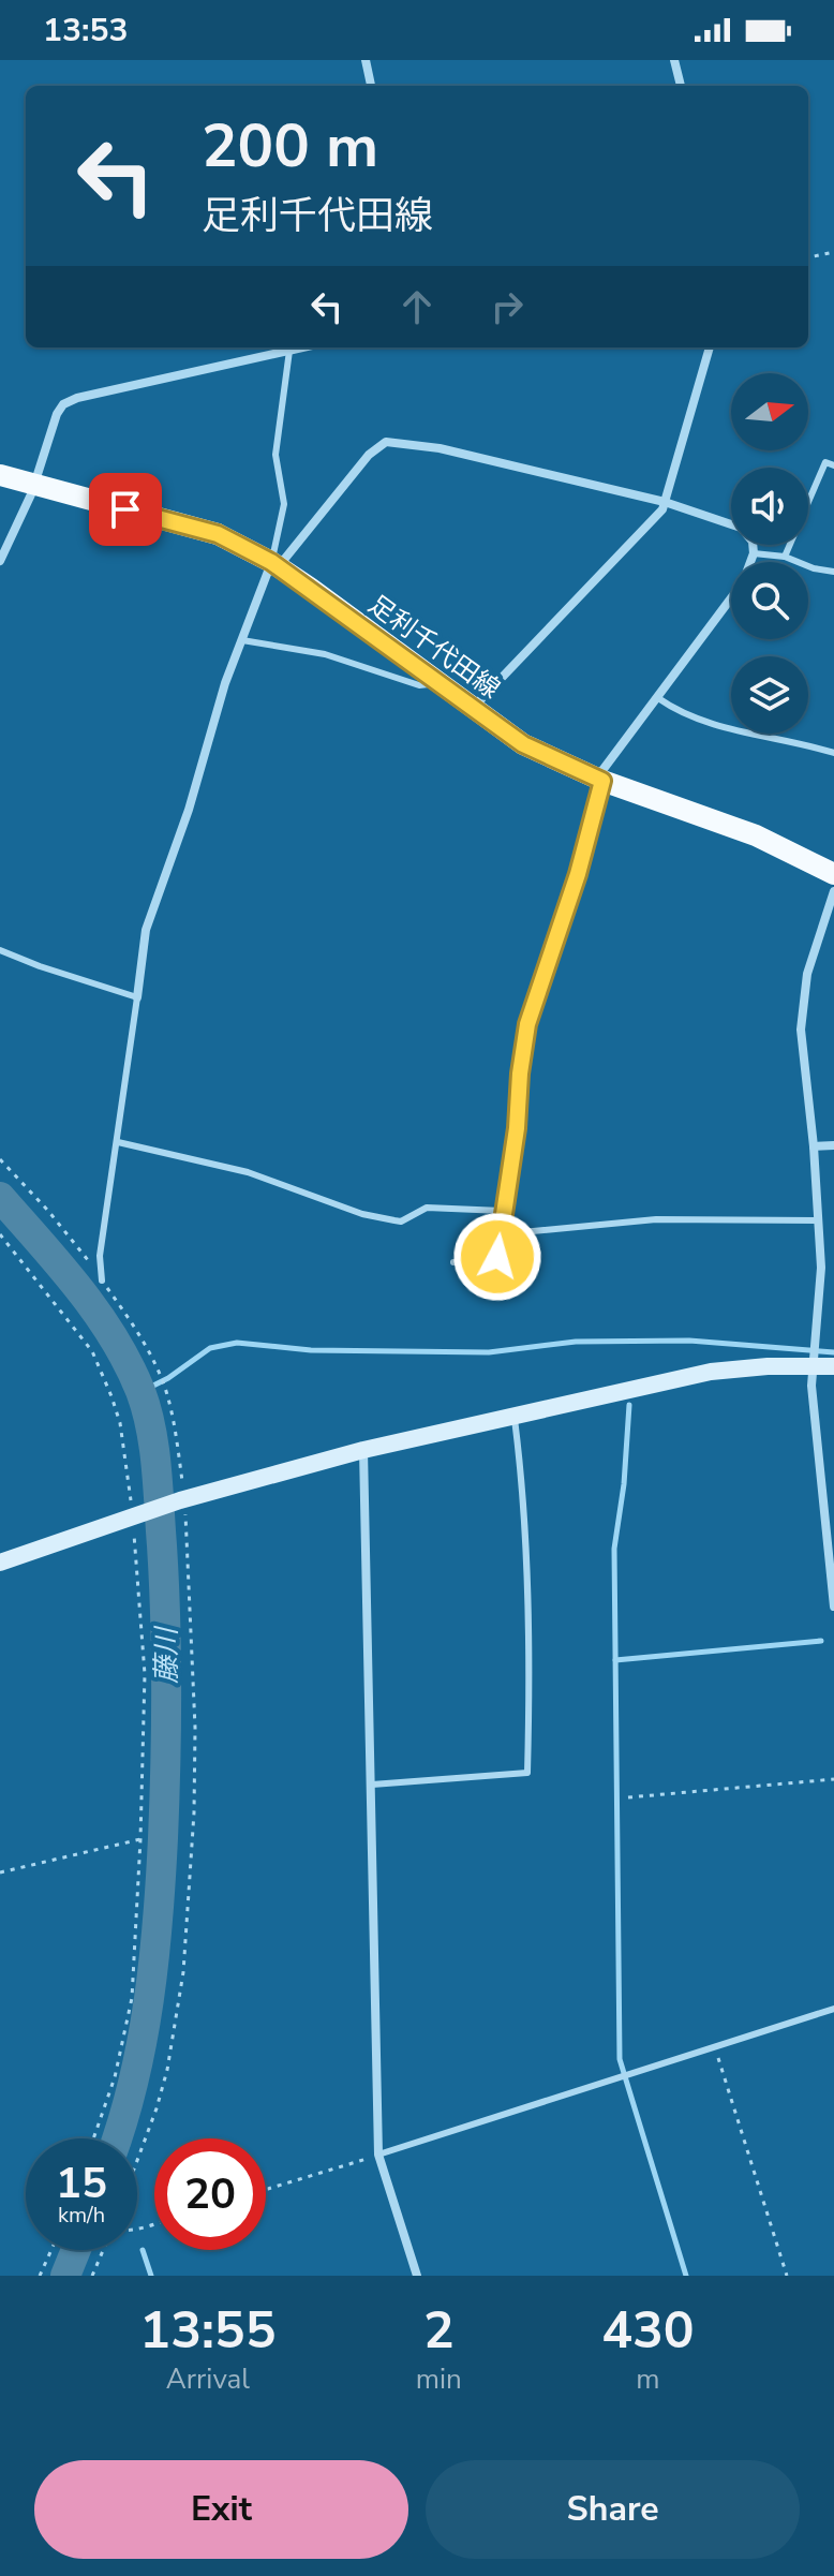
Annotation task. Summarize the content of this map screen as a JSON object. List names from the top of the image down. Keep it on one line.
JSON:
{"streets":{"main road":["足利千代田線"]},"water":["藤川"],"north":"right","page":{"status":"13:53","turn":["200 m","足利千代田線"],"speed":"15 km/h","limit":"20","eta":["13:55","Arrival","2","min","430","m"],"buttons":["Exit","Share"]}}
